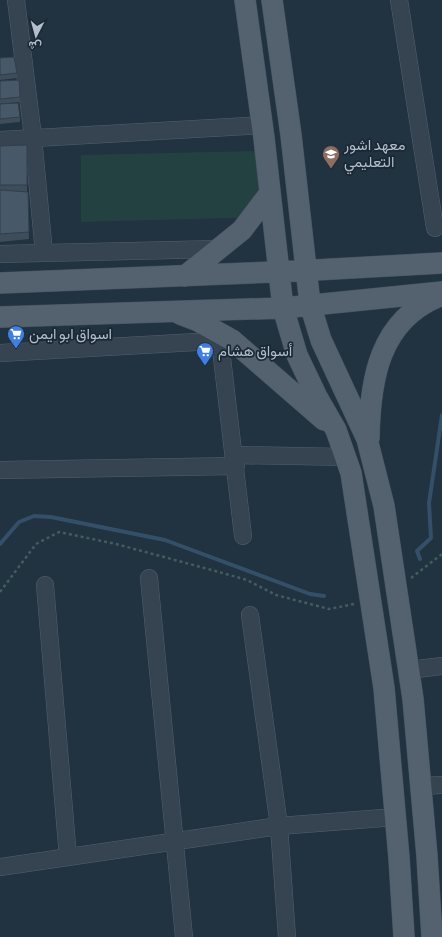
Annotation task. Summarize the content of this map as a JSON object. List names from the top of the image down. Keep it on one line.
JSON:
{"places":{"school or university":["معهد اشور التعليمي"],"supermarket":["اسواق ابو ايمن","أسواق هشام"]},"north":"bottom"}
